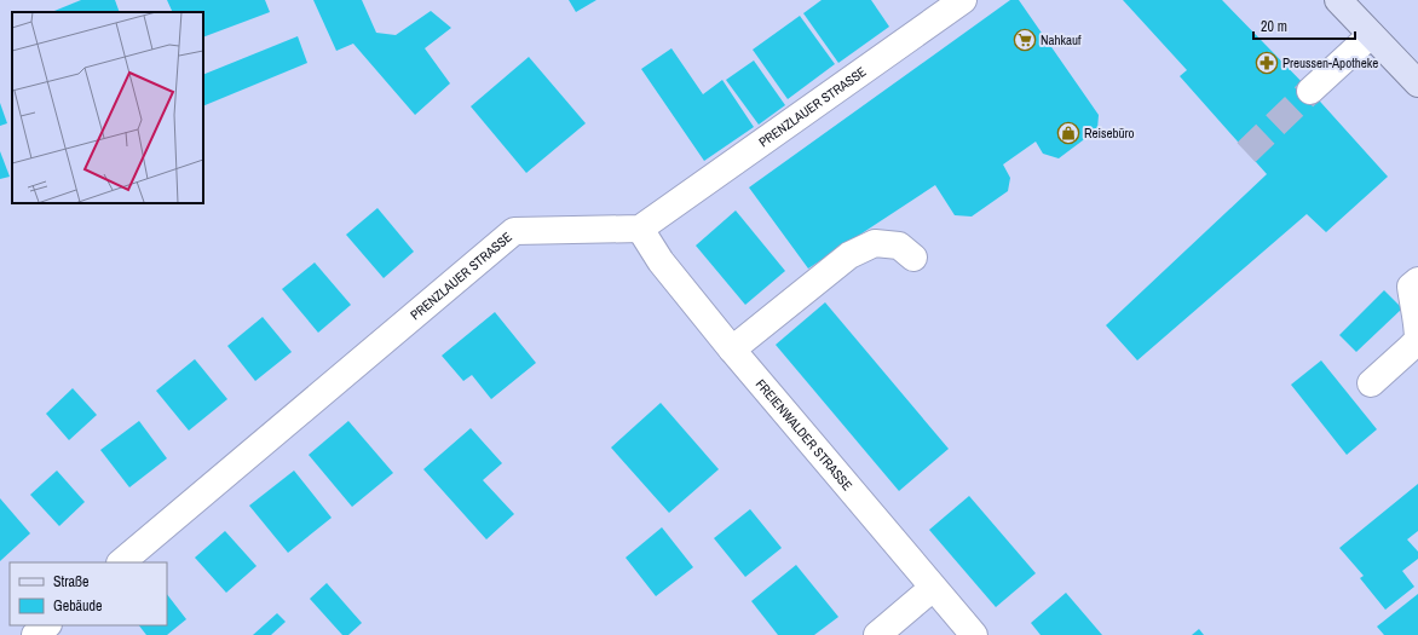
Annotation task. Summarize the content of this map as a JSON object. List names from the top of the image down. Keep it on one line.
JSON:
{"streets":{"street":["PRENZLAUER STRASSE","FREIENWALDER STRASSE"]},"crossings":[["PRENZLAUER STRASSE","FREIENWALDER STRASSE"]],"places":{"supermarket":["Nahkauf"],"pharmacy":["Preussen-Apotheke"],"shop":["Reisebüro"]},"legend":["Straße","Gebäude"],"scale_bar":"20 m"}
